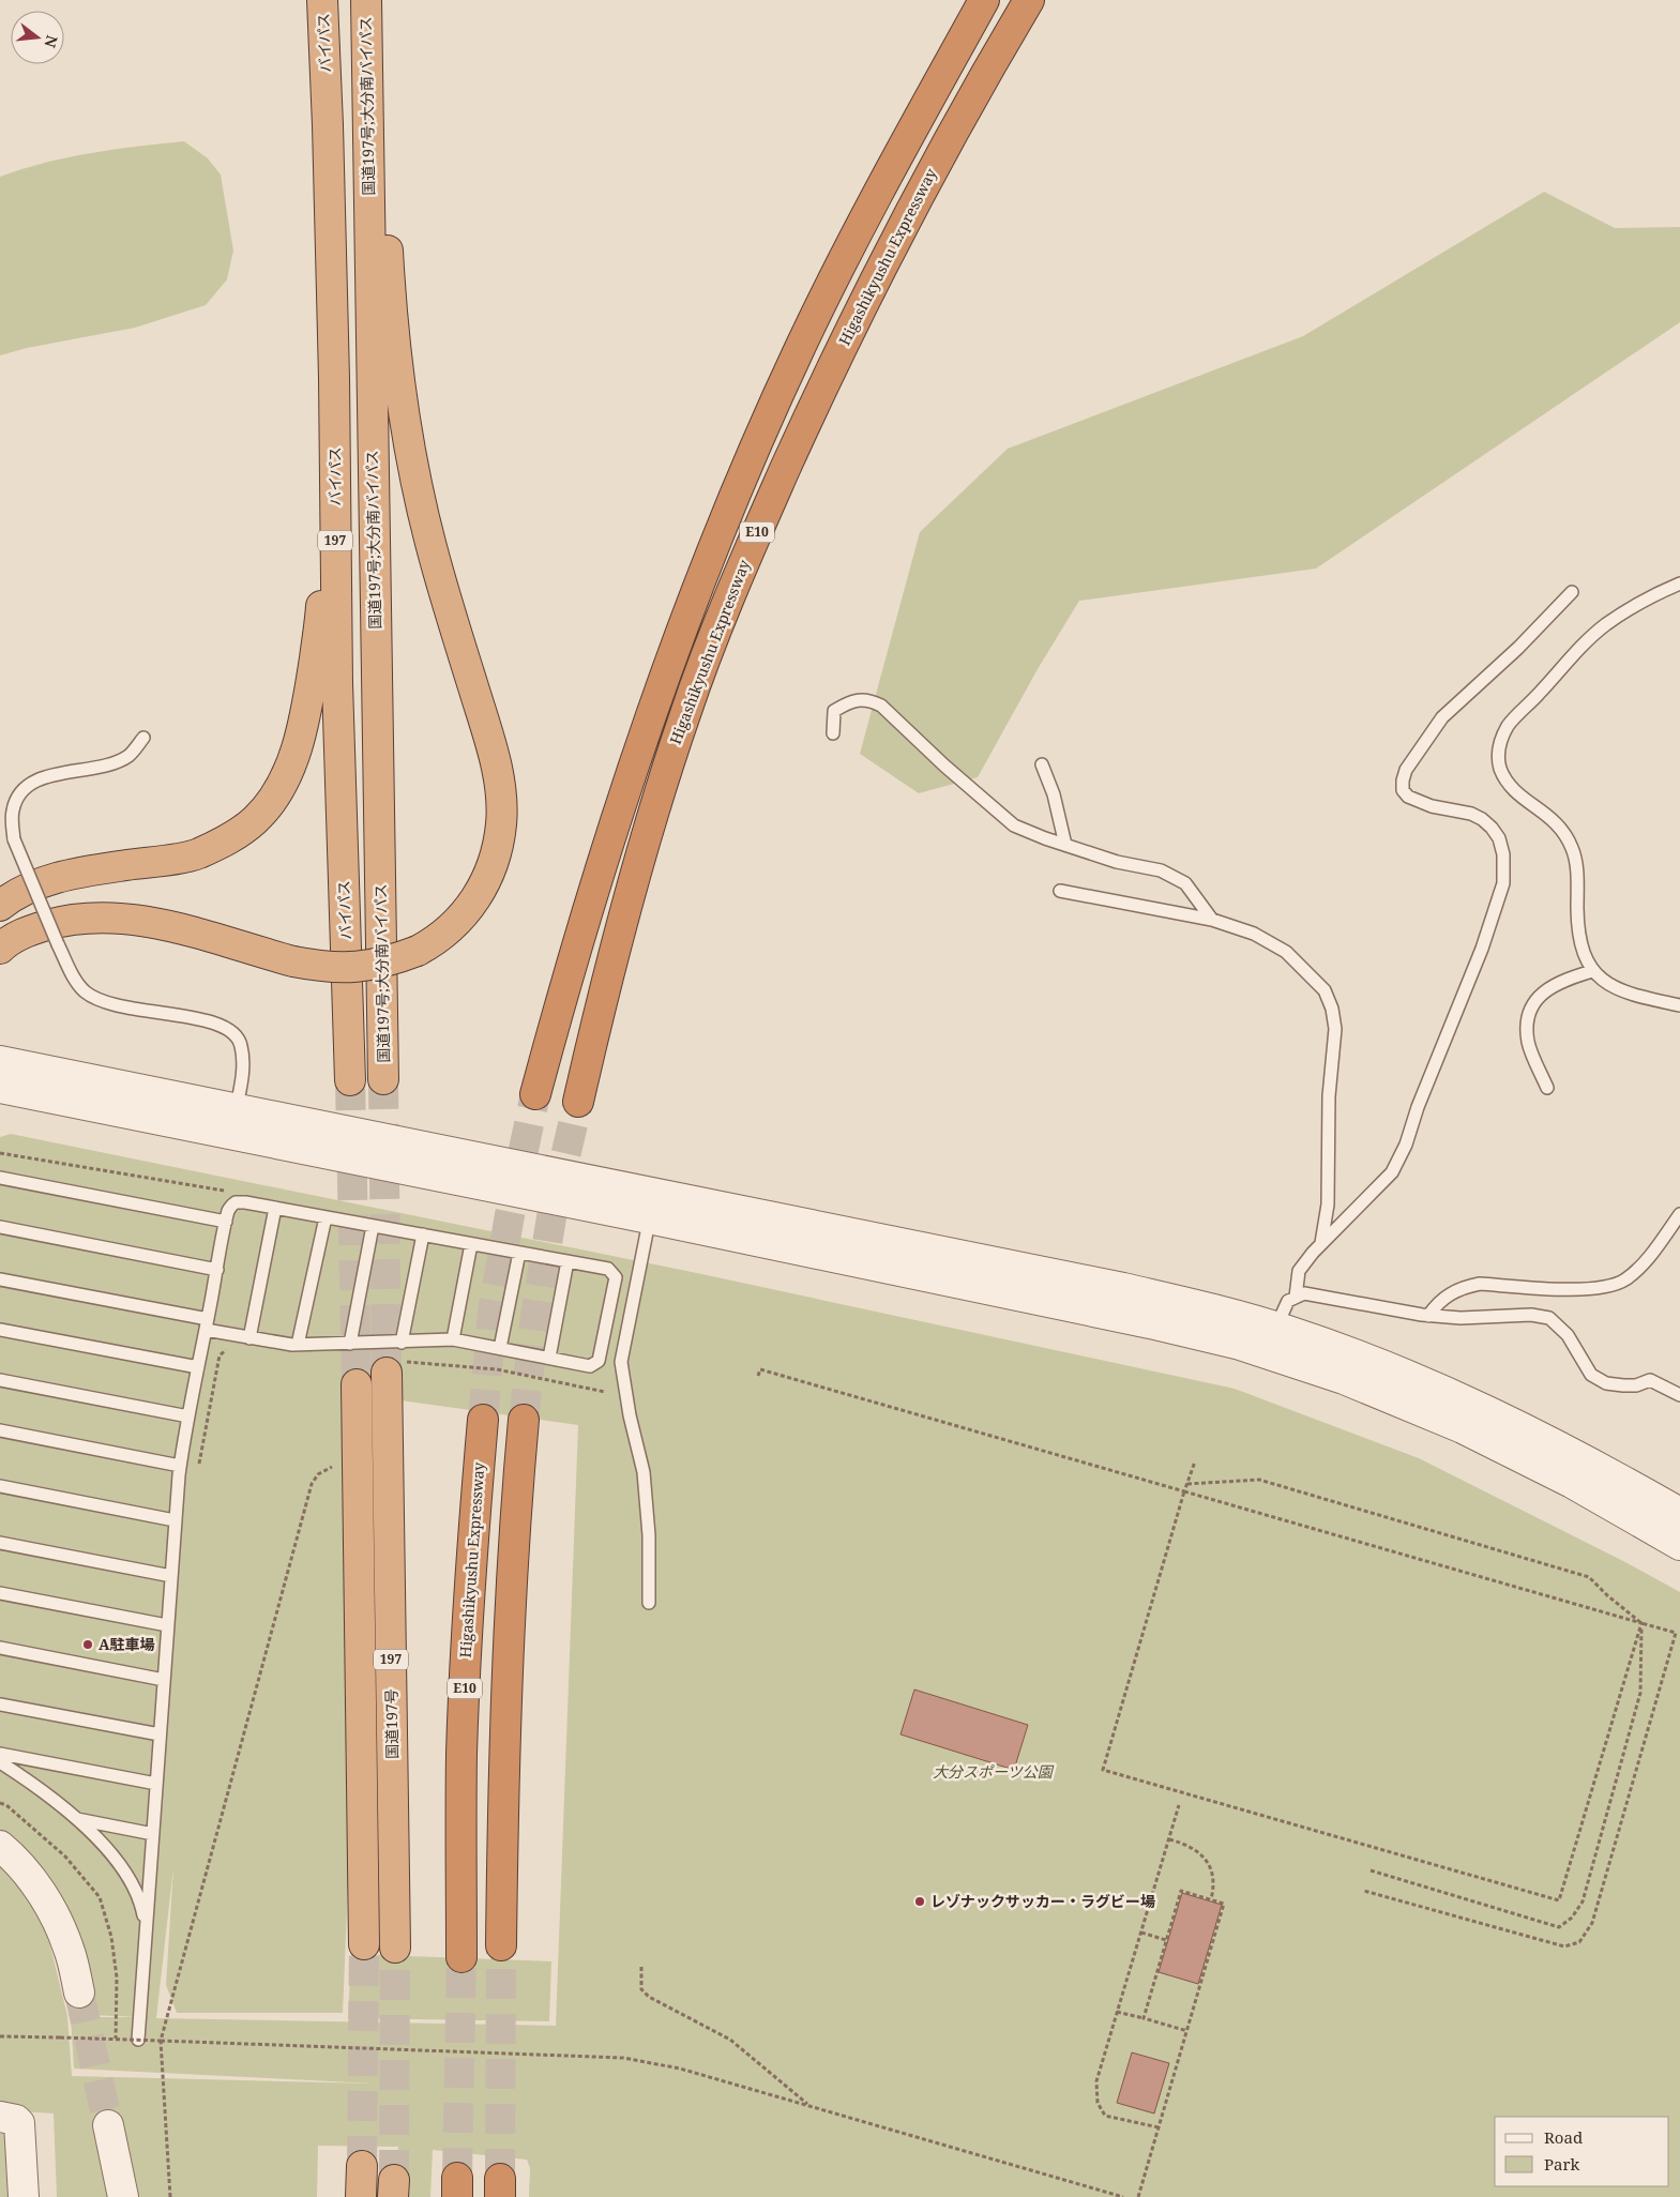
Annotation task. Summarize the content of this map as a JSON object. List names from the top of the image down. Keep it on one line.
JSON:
{"streets":{"highway":["バイパス","国道197号;大分南バイパス","Higashikyushu Expressway","E10","197","国道197号"]},"parks":["大分スポーツ公園"],"places":["A駐車場","レゾナックサッカー・ラグビー場"],"legend":["Road","Park"],"north":"right"}
